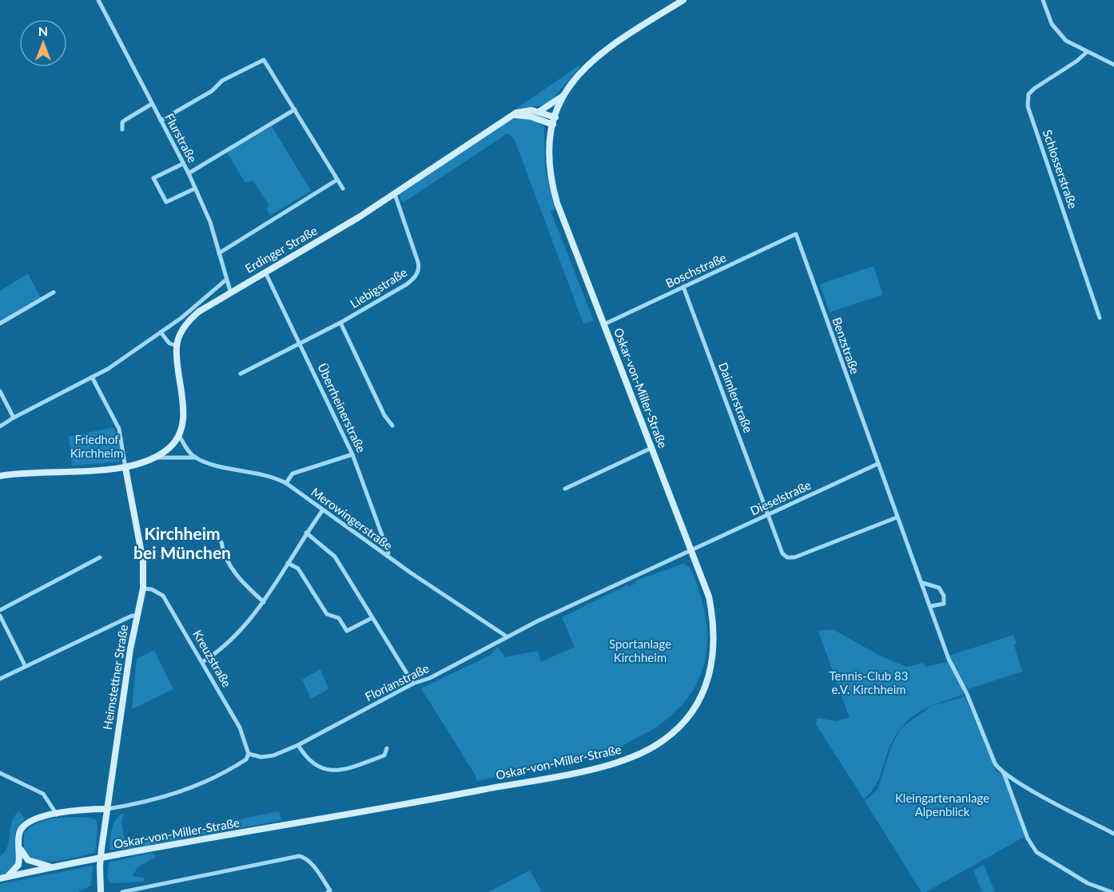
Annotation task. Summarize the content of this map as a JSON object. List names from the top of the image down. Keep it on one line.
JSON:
{"streets":{"main road":["Erdinger Straße","Oskar-von-Miller-Straße","Heimstettner Straße"],"street":["Flurstraße","Schlosserstraße","Boschstraße","Liebigstraße","Benzstraße","Daimlerstraße","Überrheinerstraße","Dieselstraße","Merowingerstraße","Kreuzstraße","Florianstraße"]},"crossings":[["Flurstraße","Erdinger Straße"],["Erdinger Straße","Liebigstraße"],["Erdinger Straße","Oskar-von-Miller-Straße"],["Erdinger Straße","Überrheinerstraße"],["Boschstraße","Benzstraße"],["Boschstraße","Oskar-von-Miller-Straße"],["Boschstraße","Daimlerstraße"],["Liebigstraße","Überrheinerstraße"],["Benzstraße","Daimlerstraße"],["Benzstraße","Dieselstraße"],["Oskar-von-Miller-Straße","Dieselstraße"],["Oskar-von-Miller-Straße","Florianstraße"],["Daimlerstraße","Dieselstraße"],["Überrheinerstraße","Merowingerstraße"],["Dieselstraße","Florianstraße"],["Merowingerstraße","Florianstraße"],["Kreuzstraße","Heimstettner Straße"],["Kreuzstraße","Florianstraße"]],"districts":["Kirchheim bei München"],"parks":["Friedhof Kirchheim","Sportanlage Kirchheim","Tennis-Club 83 e.V. Kirchheim","Kleingartenanlage Alpenblick"],"north":"top"}
